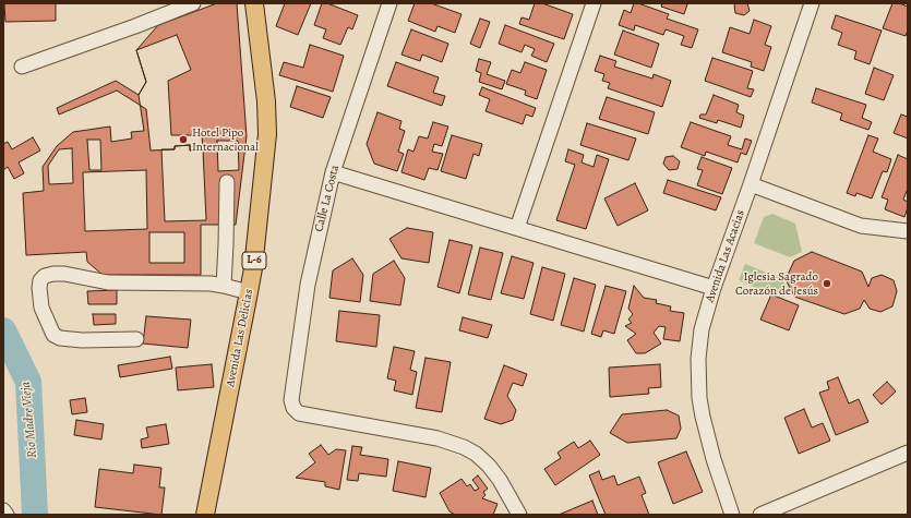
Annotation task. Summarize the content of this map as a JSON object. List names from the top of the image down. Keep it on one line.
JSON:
{"streets":{"main road":["L-6","Avenida Las Delicias"],"street":["Calle La Costa","Avenida Las Acacias"]},"water":["Río Madre Vieja"],"places":["Hotel Pipo Internacional","Iglesia Sagrado Corazón de Jesús"]}
